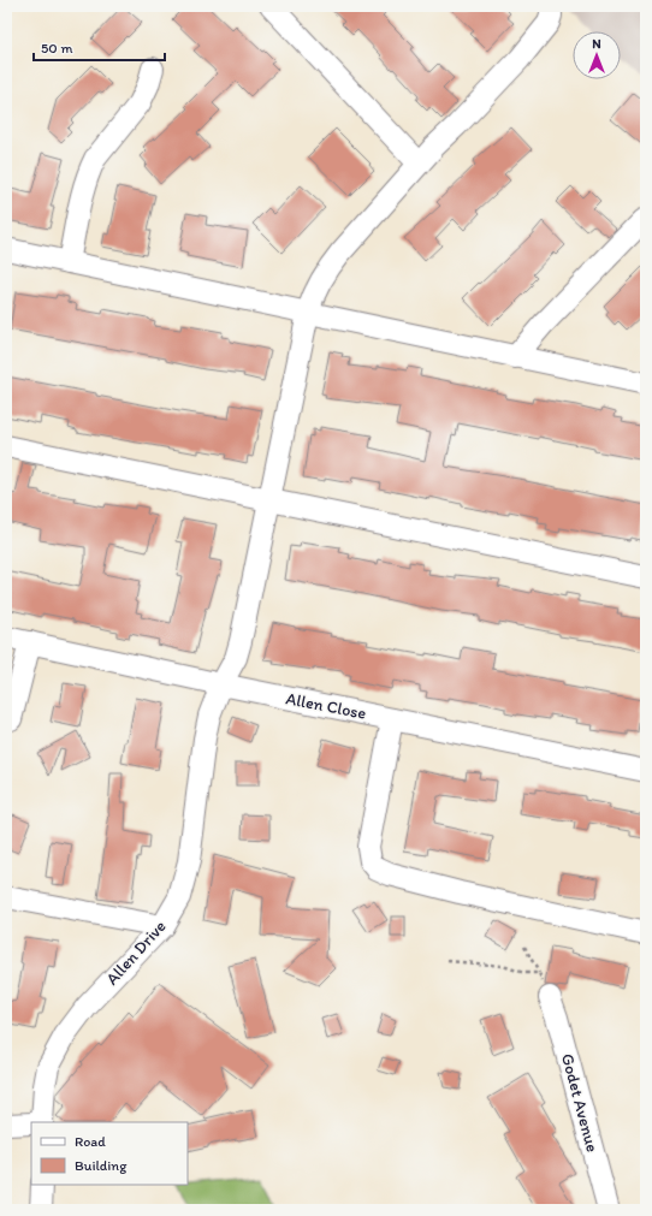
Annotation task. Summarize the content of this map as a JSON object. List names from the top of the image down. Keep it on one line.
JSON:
{"streets":{"street":["Allen Close","Allen Drive","Godet Avenue"]},"crossings":[["Allen Close","Allen Drive"]],"legend":["Road","Building"],"scale_bar":"50 m","north":"top"}
